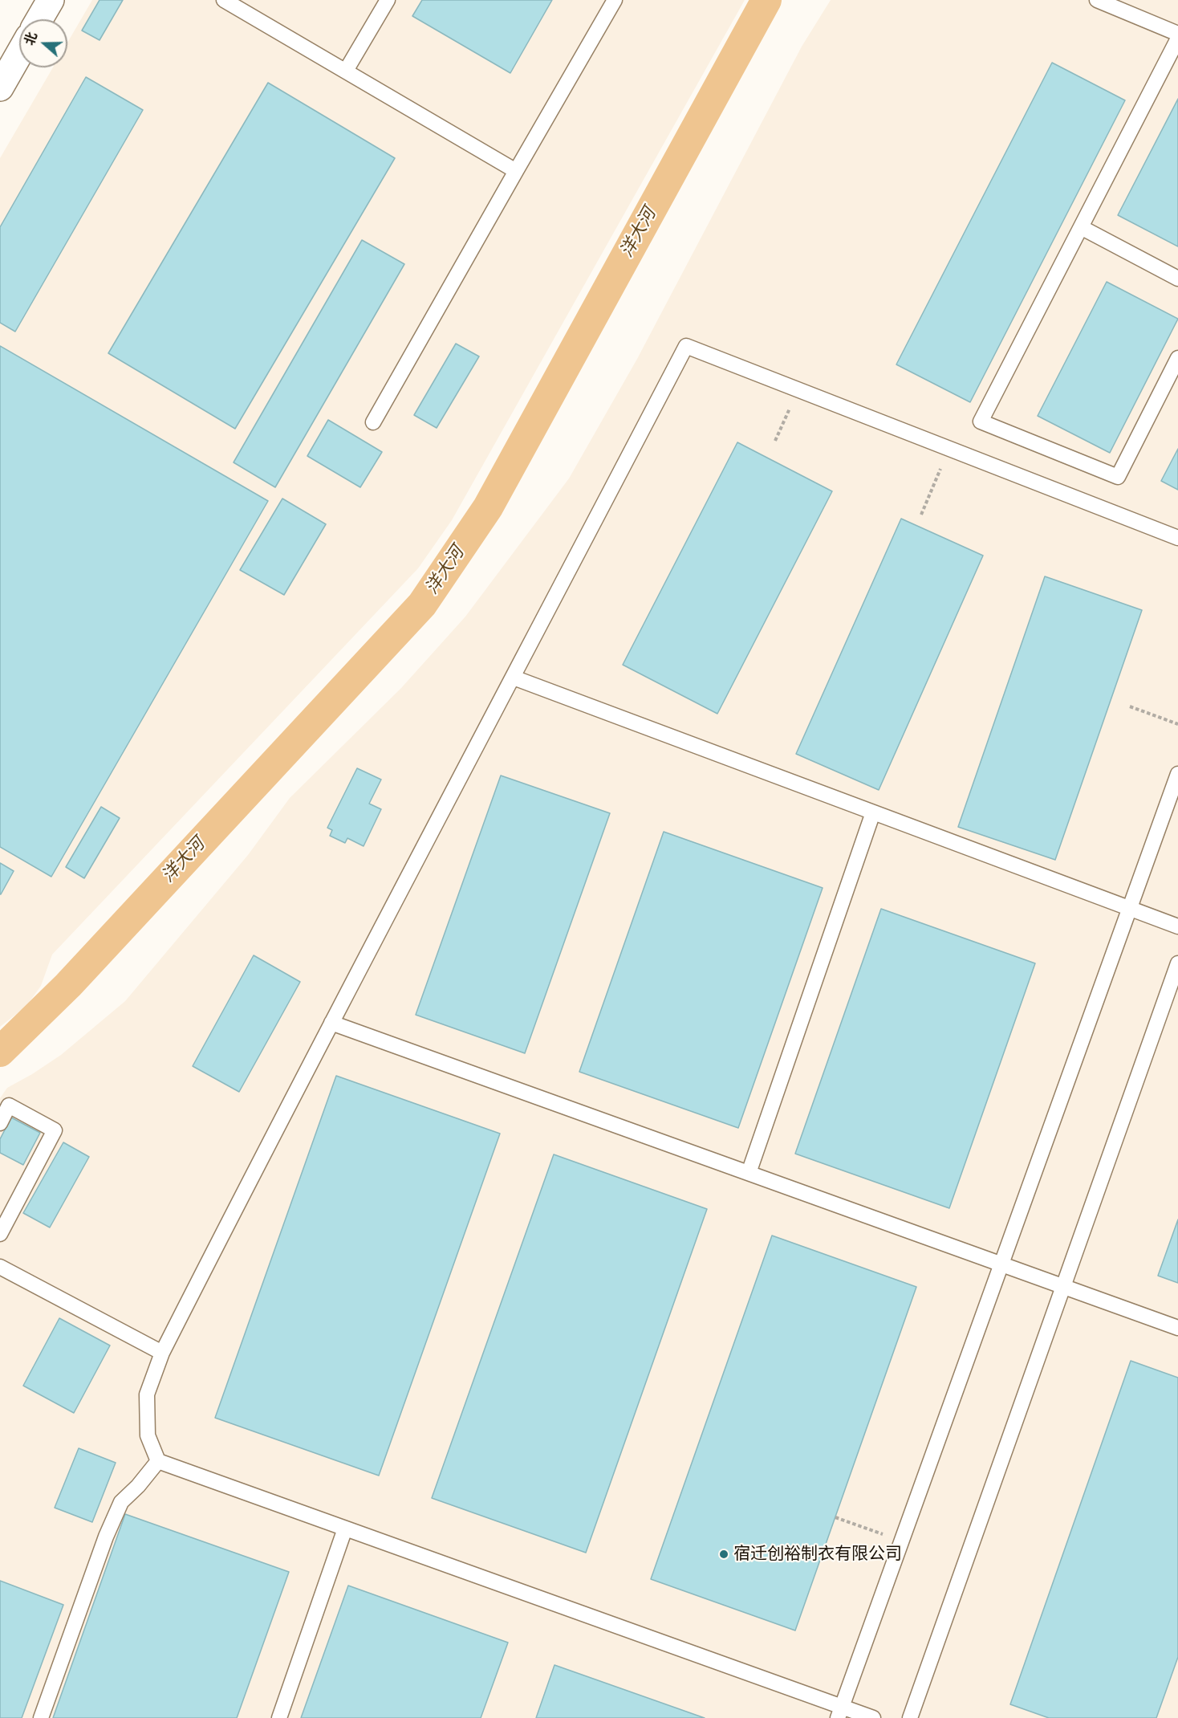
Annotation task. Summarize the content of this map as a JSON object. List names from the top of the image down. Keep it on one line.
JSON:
{"water":["洋大河"],"places":["宿迁创裕制衣有限公司"],"north":"left"}
